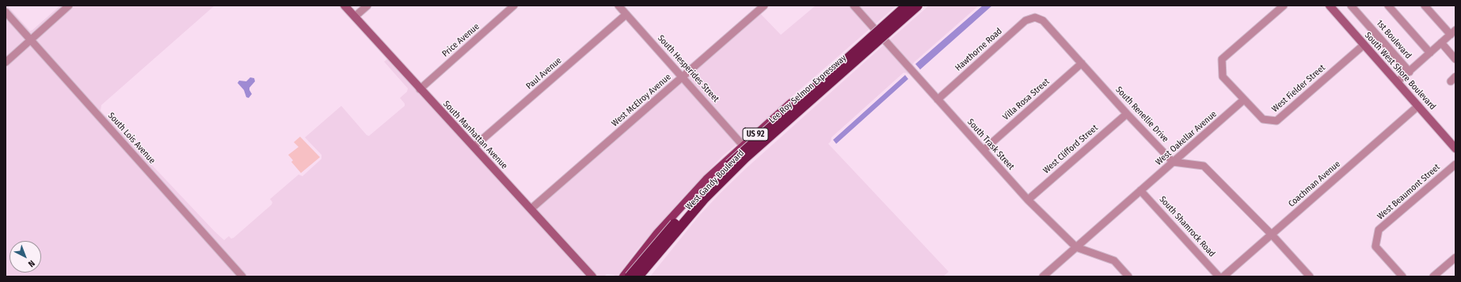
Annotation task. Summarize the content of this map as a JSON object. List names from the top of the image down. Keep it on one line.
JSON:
{"streets":{"highway":["Lee Roy Selmon Expressway"],"main road":["US 92","West Gandy Boulevard"],"street":["1st Boulevard","Price Avenue","Hawthorne Road","South Hesperides Street","South West Shore Boulevard","Paul Avenue","West Fielder Street","Villa Rosa Street","West McElroy Avenue","South Renellie Drive","South Manhattan Avenue","South Lois Avenue","West Oakellar Avenue","South Trask Street","West Clifford Street","Coachman Avenue","West Beaumont Street","South Shamrock Road"]},"crossings":[["Price Avenue","South Manhattan Avenue"],["Hawthorne Road","South Renellie Drive"],["Hawthorne Road","South Trask Street"],["South Hesperides Street","Paul Avenue"],["South Hesperides Street","West McElroy Avenue"],["South Hesperides Street","West Gandy Boulevard"],["South West Shore Boulevard","West Fielder Street"],["South West Shore Boulevard","Coachman Avenue"],["Paul Avenue","South Manhattan Avenue"],["West Fielder Street","West Oakellar Avenue"],["Villa Rosa Street","South Renellie Drive"],["Villa Rosa Street","South Trask Street"],["West McElroy Avenue","South Manhattan Avenue"],["South Renellie Drive","West Oakellar Avenue"],["South Renellie Drive","West Clifford Street"],["West Oakellar Avenue","South Trask Street"],["West Oakellar Avenue","South Shamrock Road"],["South Trask Street","West Clifford Street"],["South Trask Street","West Gandy Boulevard"]],"north":"bottom right"}
